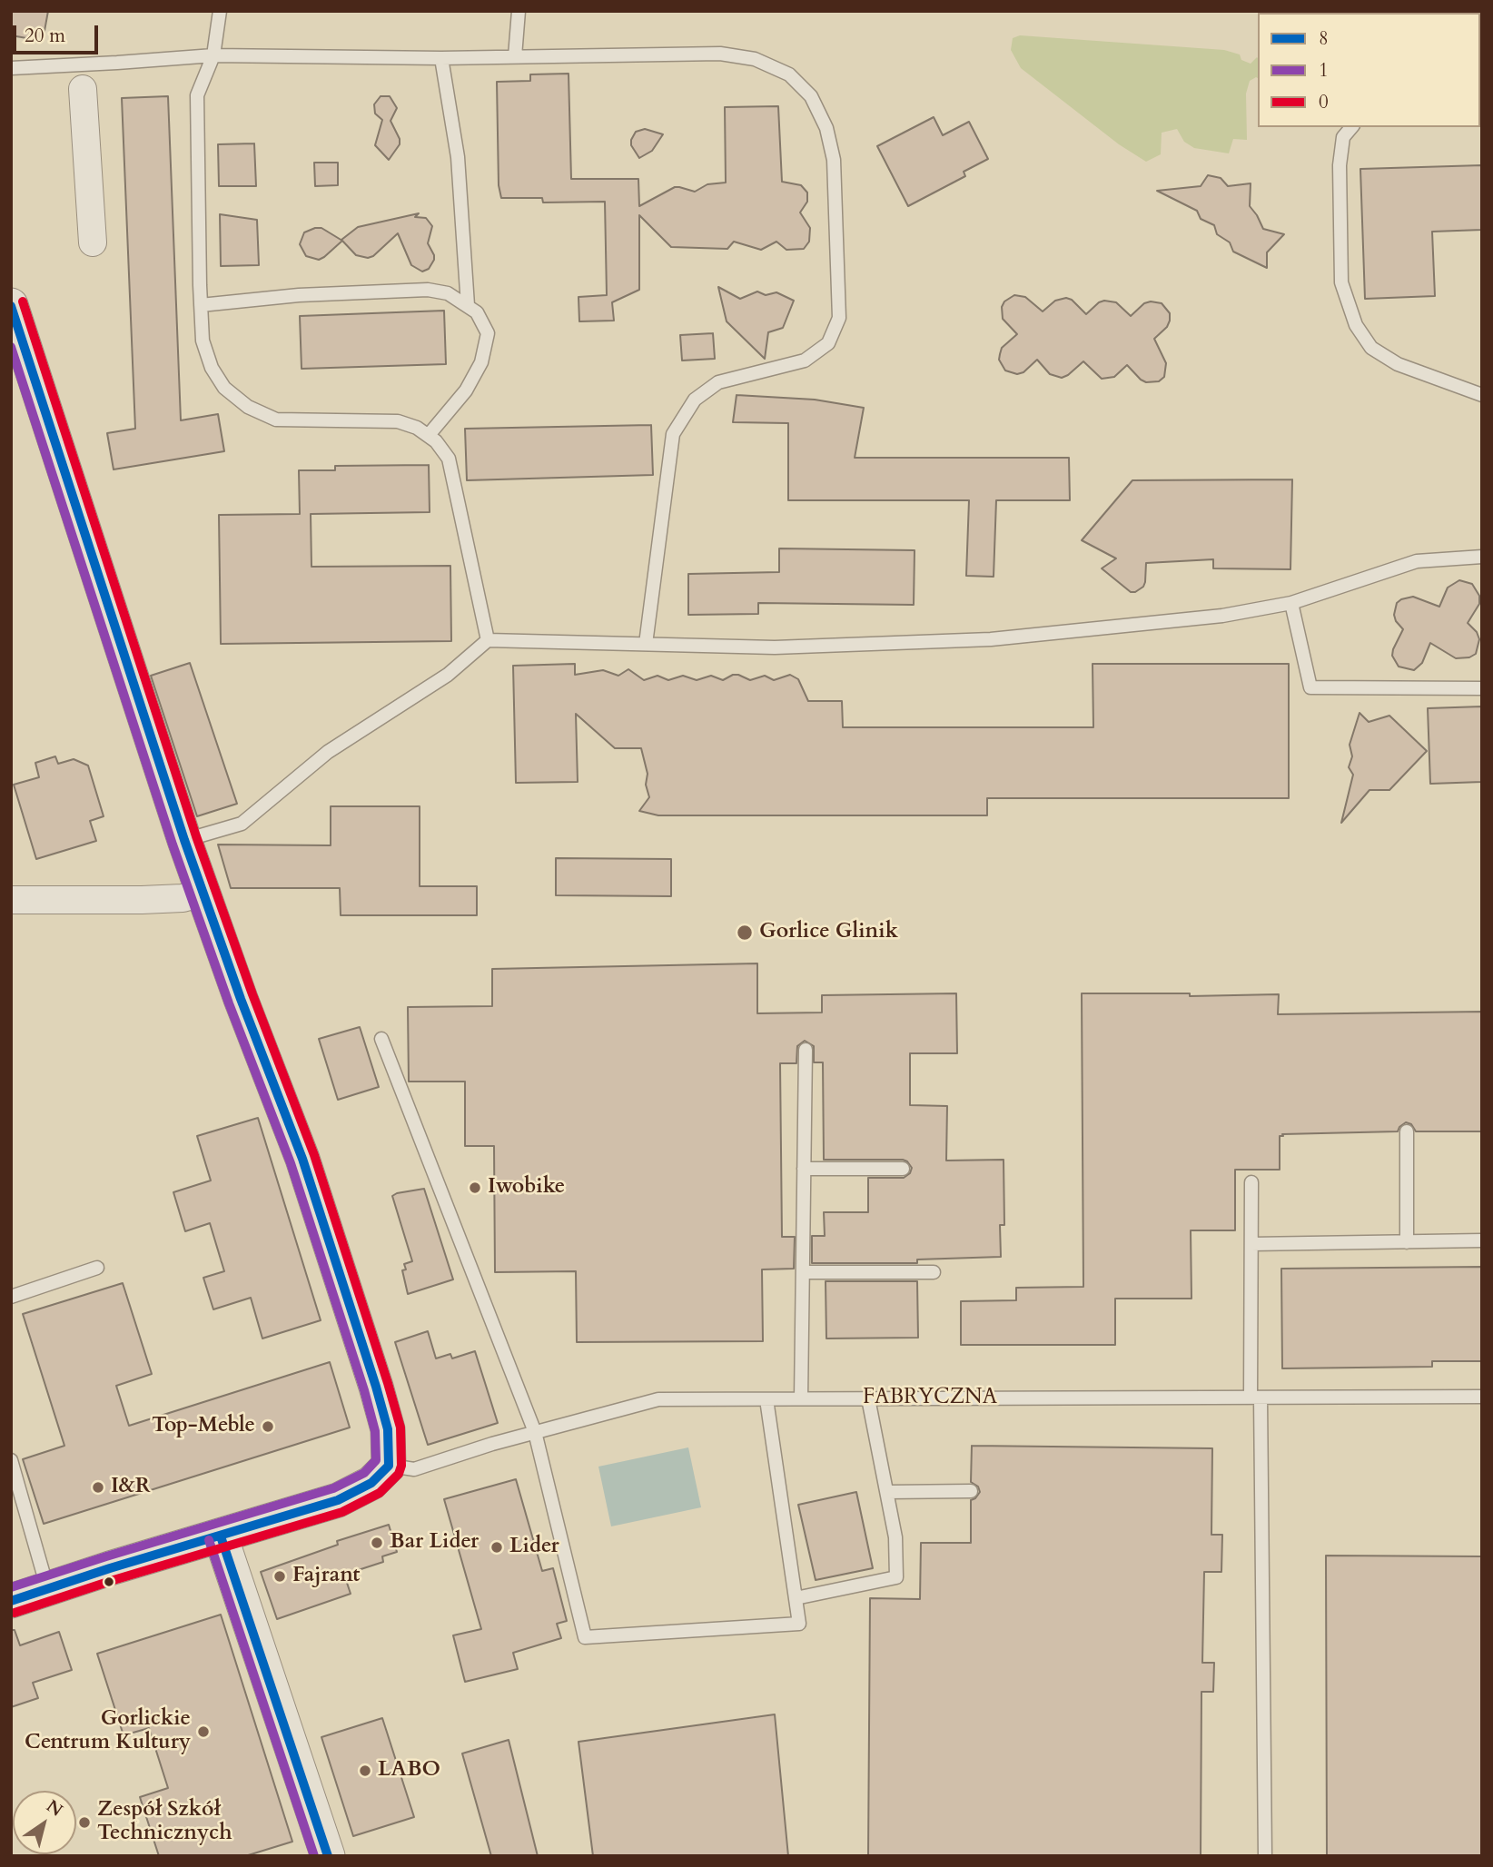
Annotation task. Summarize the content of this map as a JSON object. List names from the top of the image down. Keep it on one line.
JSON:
{"streets":{"lane":["FABRYCZNA"]},"places":["Gorlice Glinik","Iwobike","Top-Meble","I&R","Bar Lider","Lider","Fajrant","Gorlickie Centrum Kultury","LABO","Zespół Szkół Technicznych"],"lines":["transit line 0","transit line 8","transit line 1"],"legend":["8","1","0"],"scale_bar":"20 m","north":"top right"}
